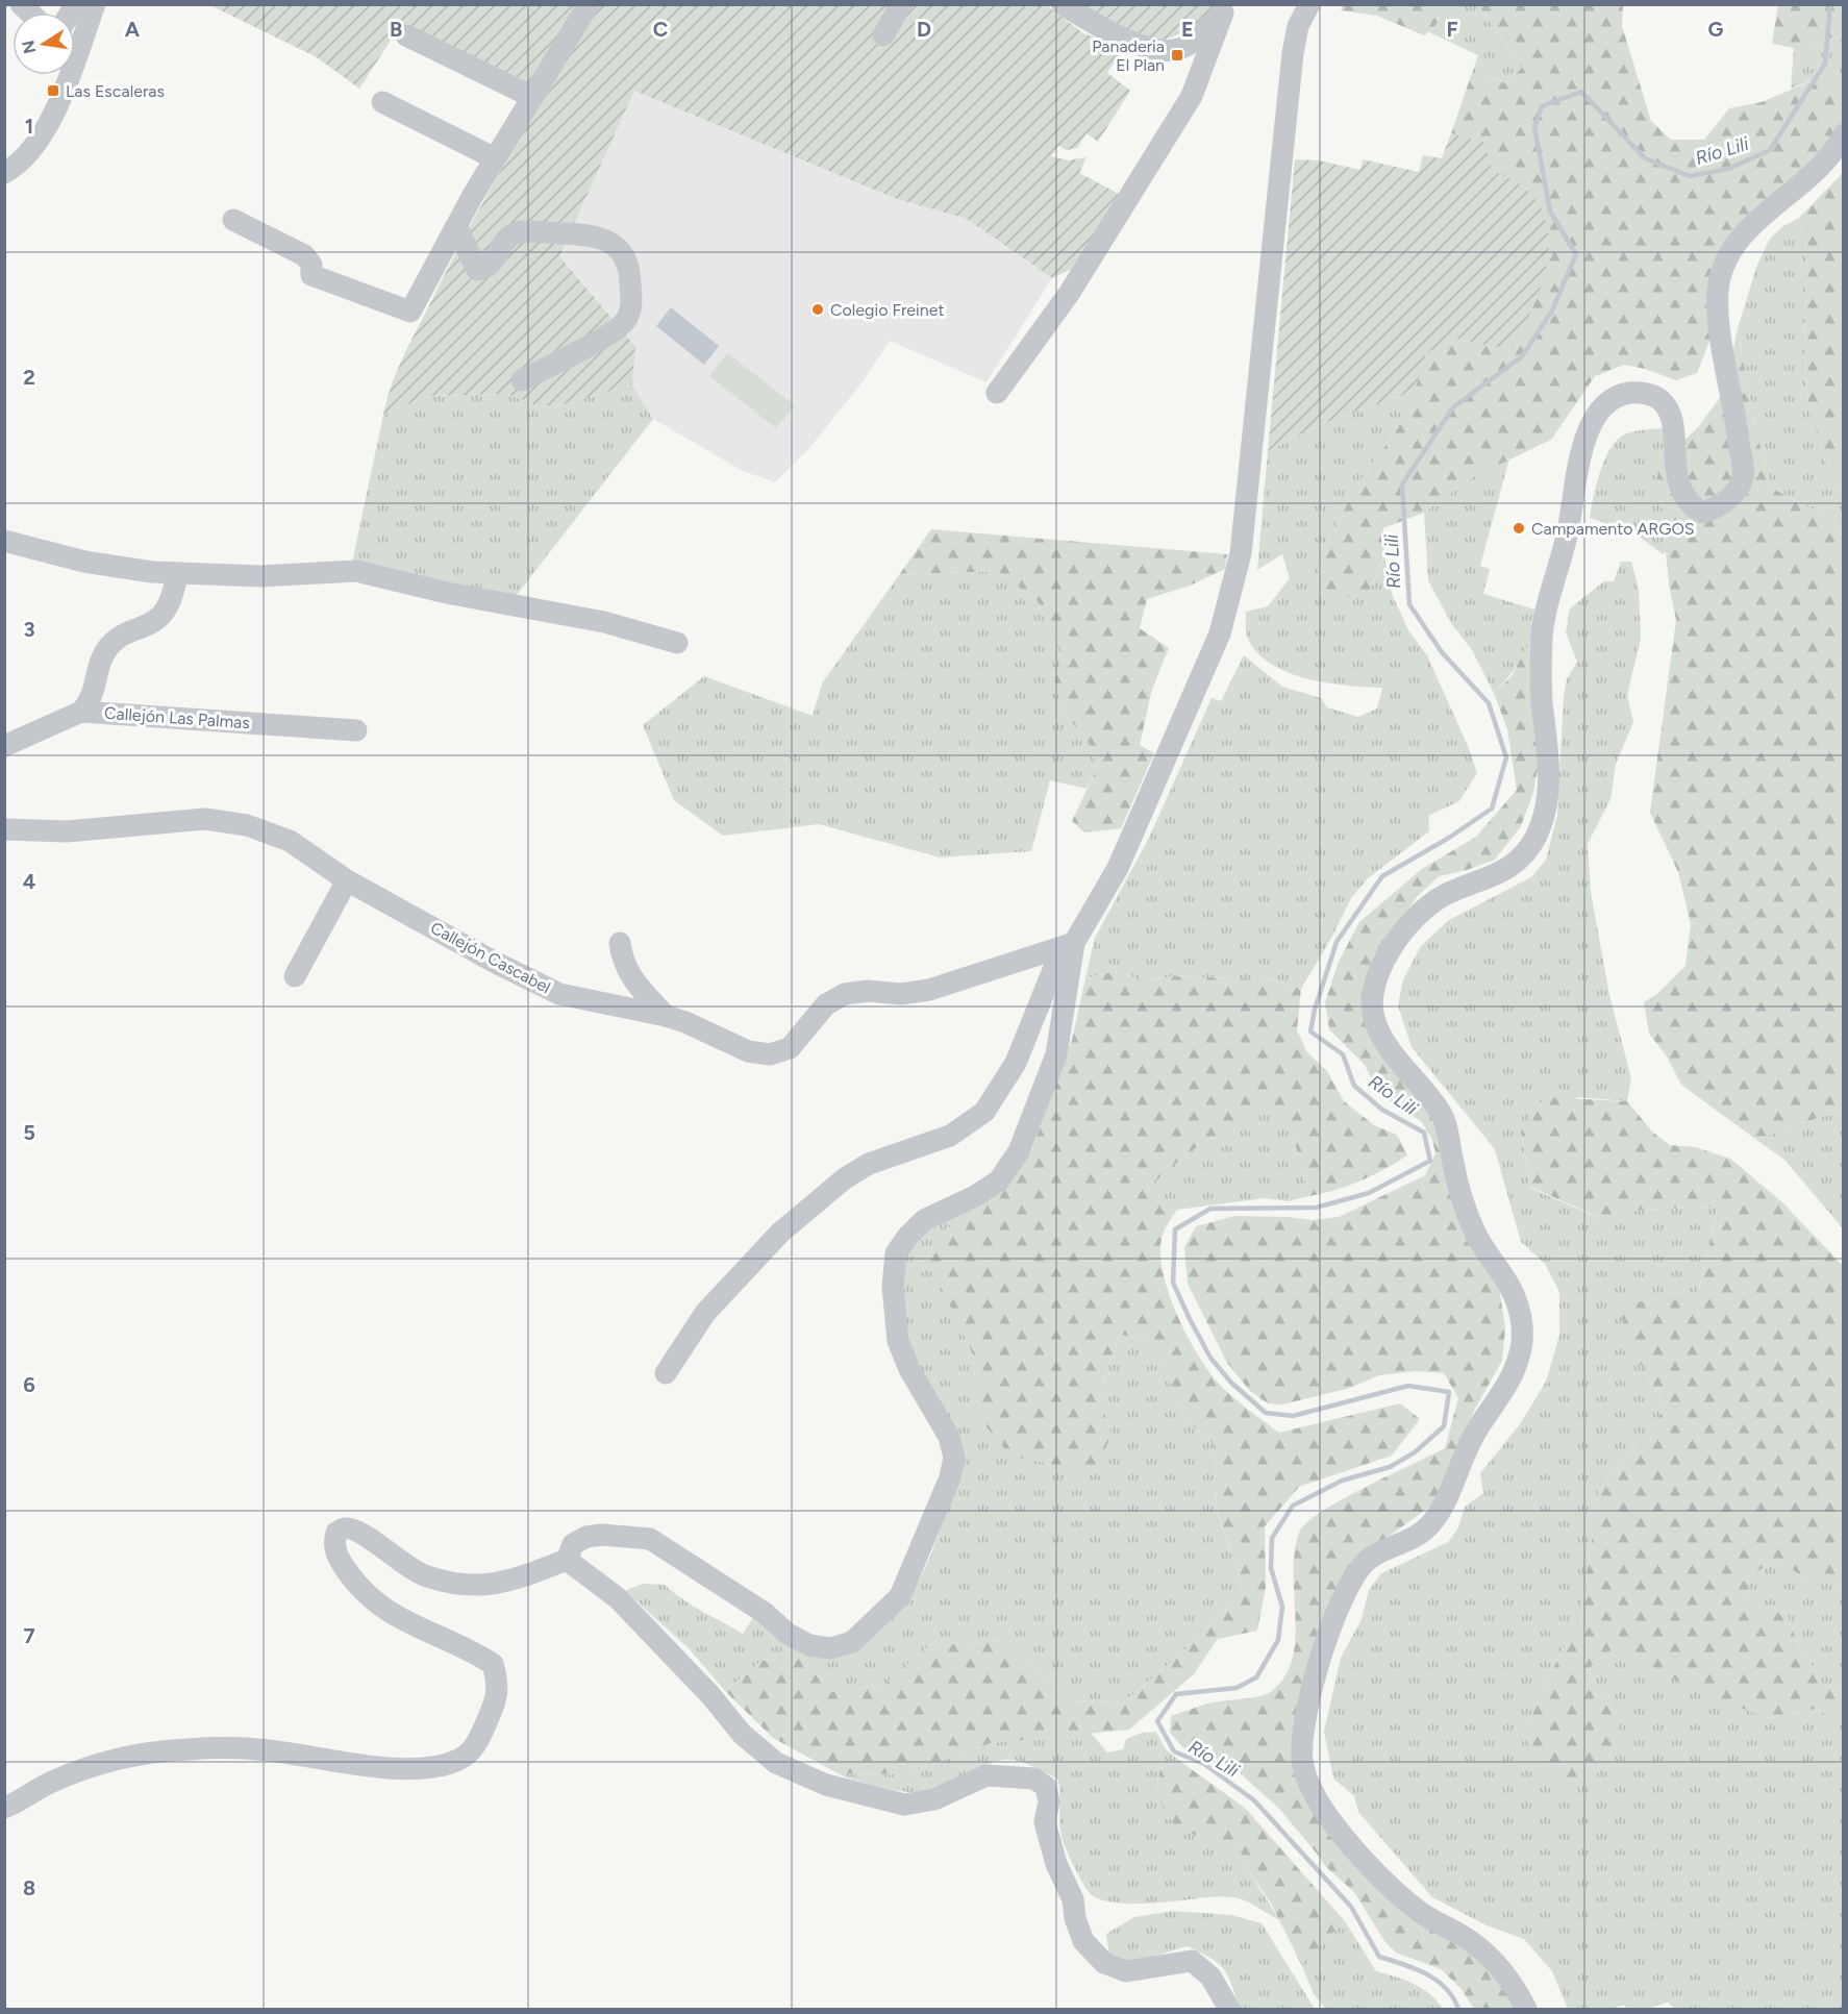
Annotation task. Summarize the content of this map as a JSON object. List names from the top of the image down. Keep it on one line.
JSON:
{"streets":{"street":["Callejón Las Palmas","Callejón Cascabel"]},"water":["Río Lili"],"places":{"transit":["Panaderia El Plan","Las Escaleras"],"other":["Colegio Freinet","Campamento ARGOS"]},"north":"left","grid":{"columns":["A","B","C","D","E","F","G"],"rows":["1","2","3","4","5","6","7","8"]}}
